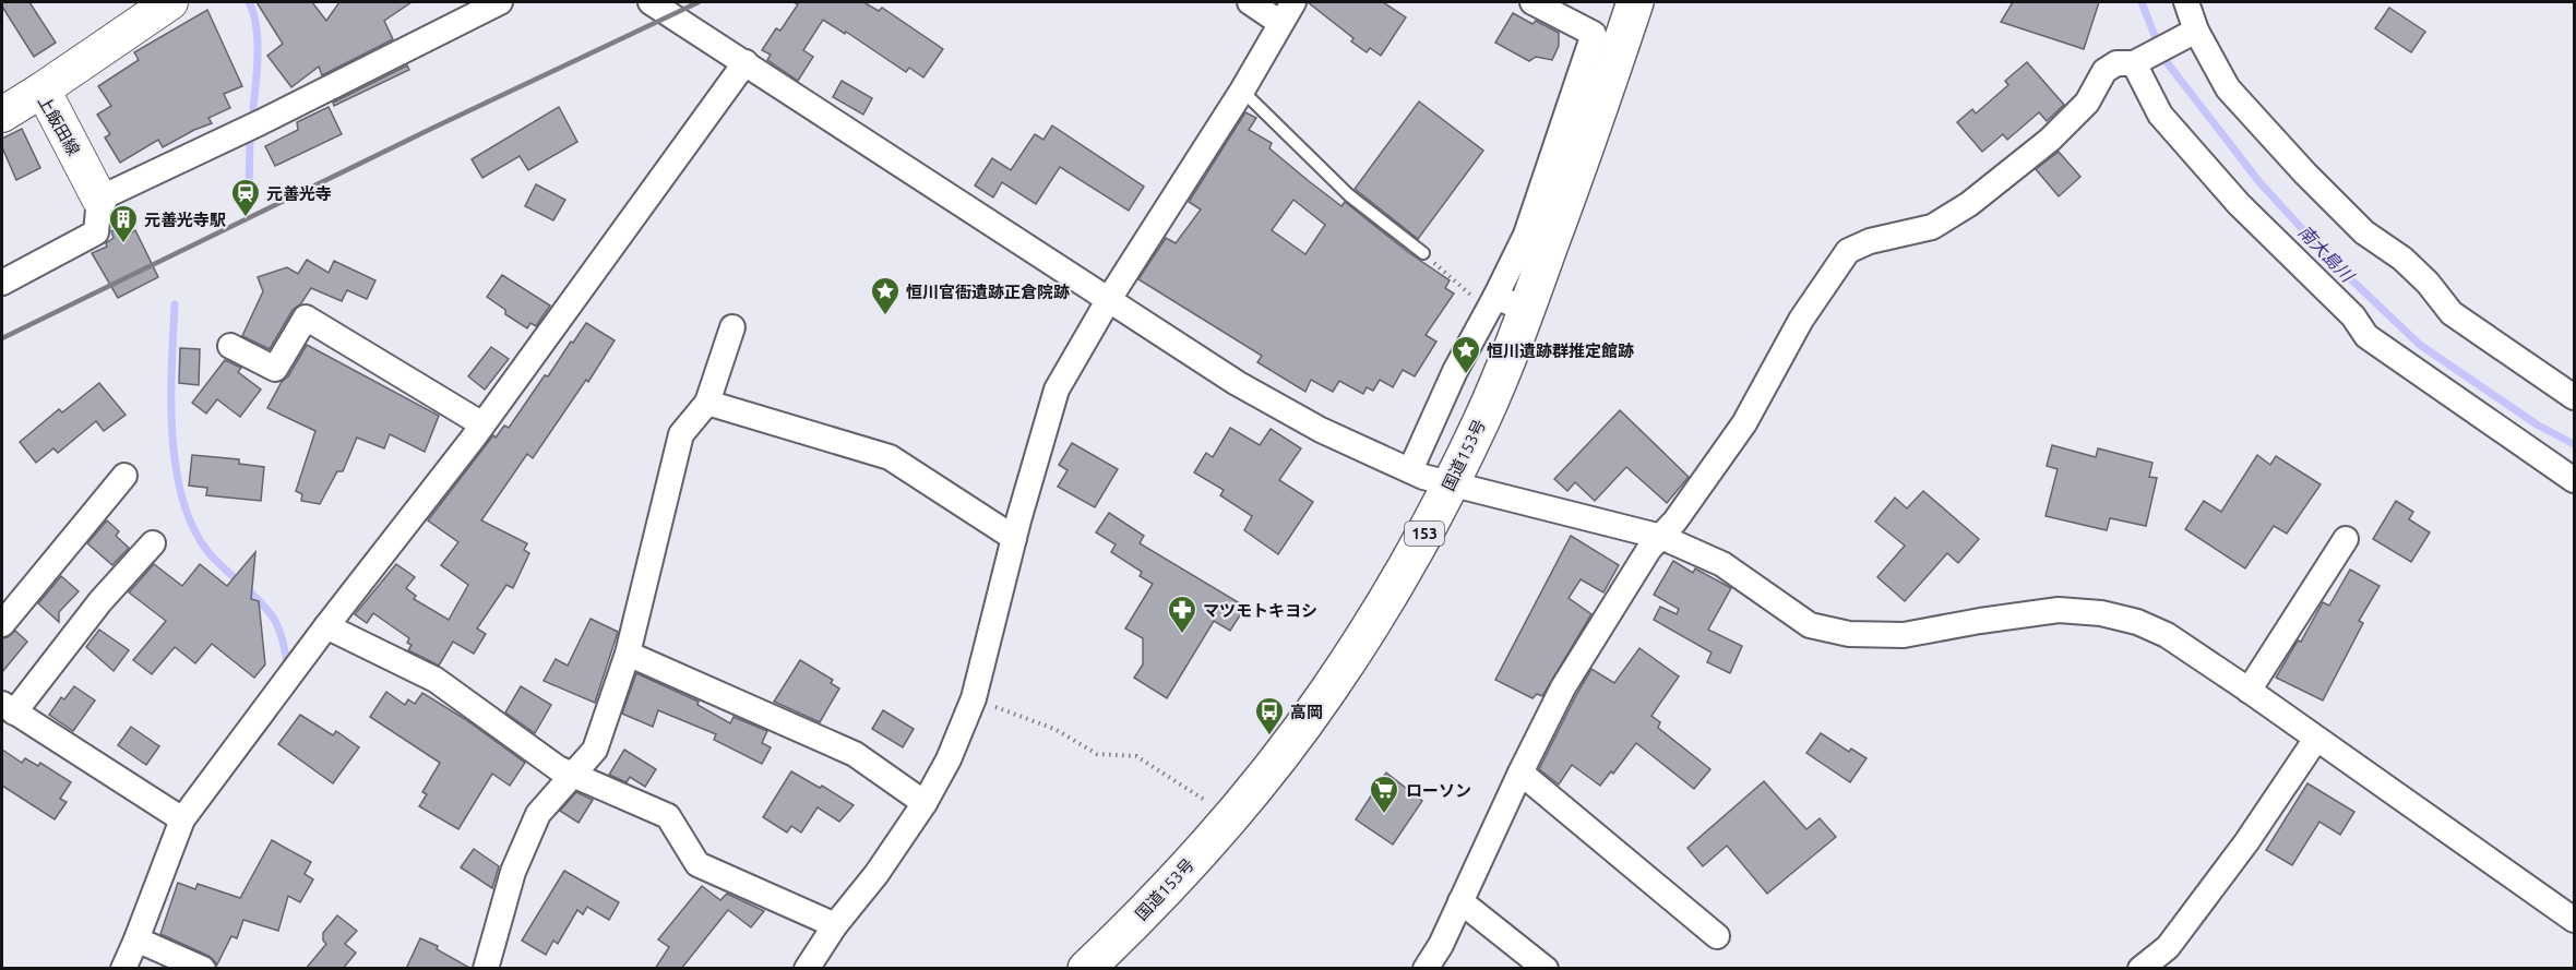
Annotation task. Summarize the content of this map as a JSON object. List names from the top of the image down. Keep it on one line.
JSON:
{"streets":{"highway":["国道153号","153"],"main road":["上飯田線"]},"water":["南大島川"],"places":{"station":["元善光寺"],"building":["元善光寺駅"],"place":["恒川官衙遺跡正倉院跡","恒川遺跡群推定館跡"],"pharmacy":["マツモトキヨシ"],"bus stop":["高岡"],"supermarket":["ローソン"]}}
